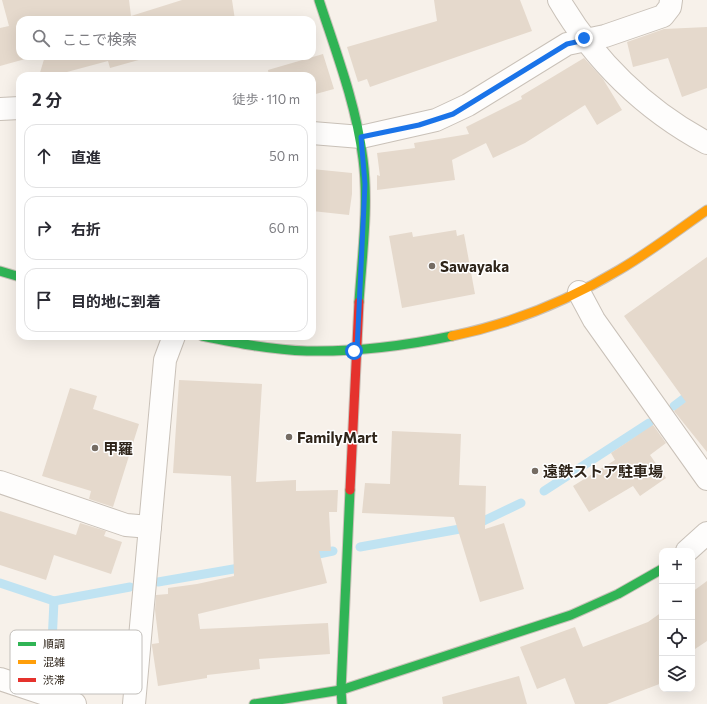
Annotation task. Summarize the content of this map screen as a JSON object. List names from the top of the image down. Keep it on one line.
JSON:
{"places":["Sawayaka","FamilyMart","甲羅","遠鉄ストア駐車場"],"legend":["順調","混雑","渋滞"],"page":{"search":"ここで検索","heading":["2 分","徒歩 · 110 m"],"list":[["直進","50 m"],["右折","60 m"],"目的地に到着"],"map_buttons":["+","−"]}}
